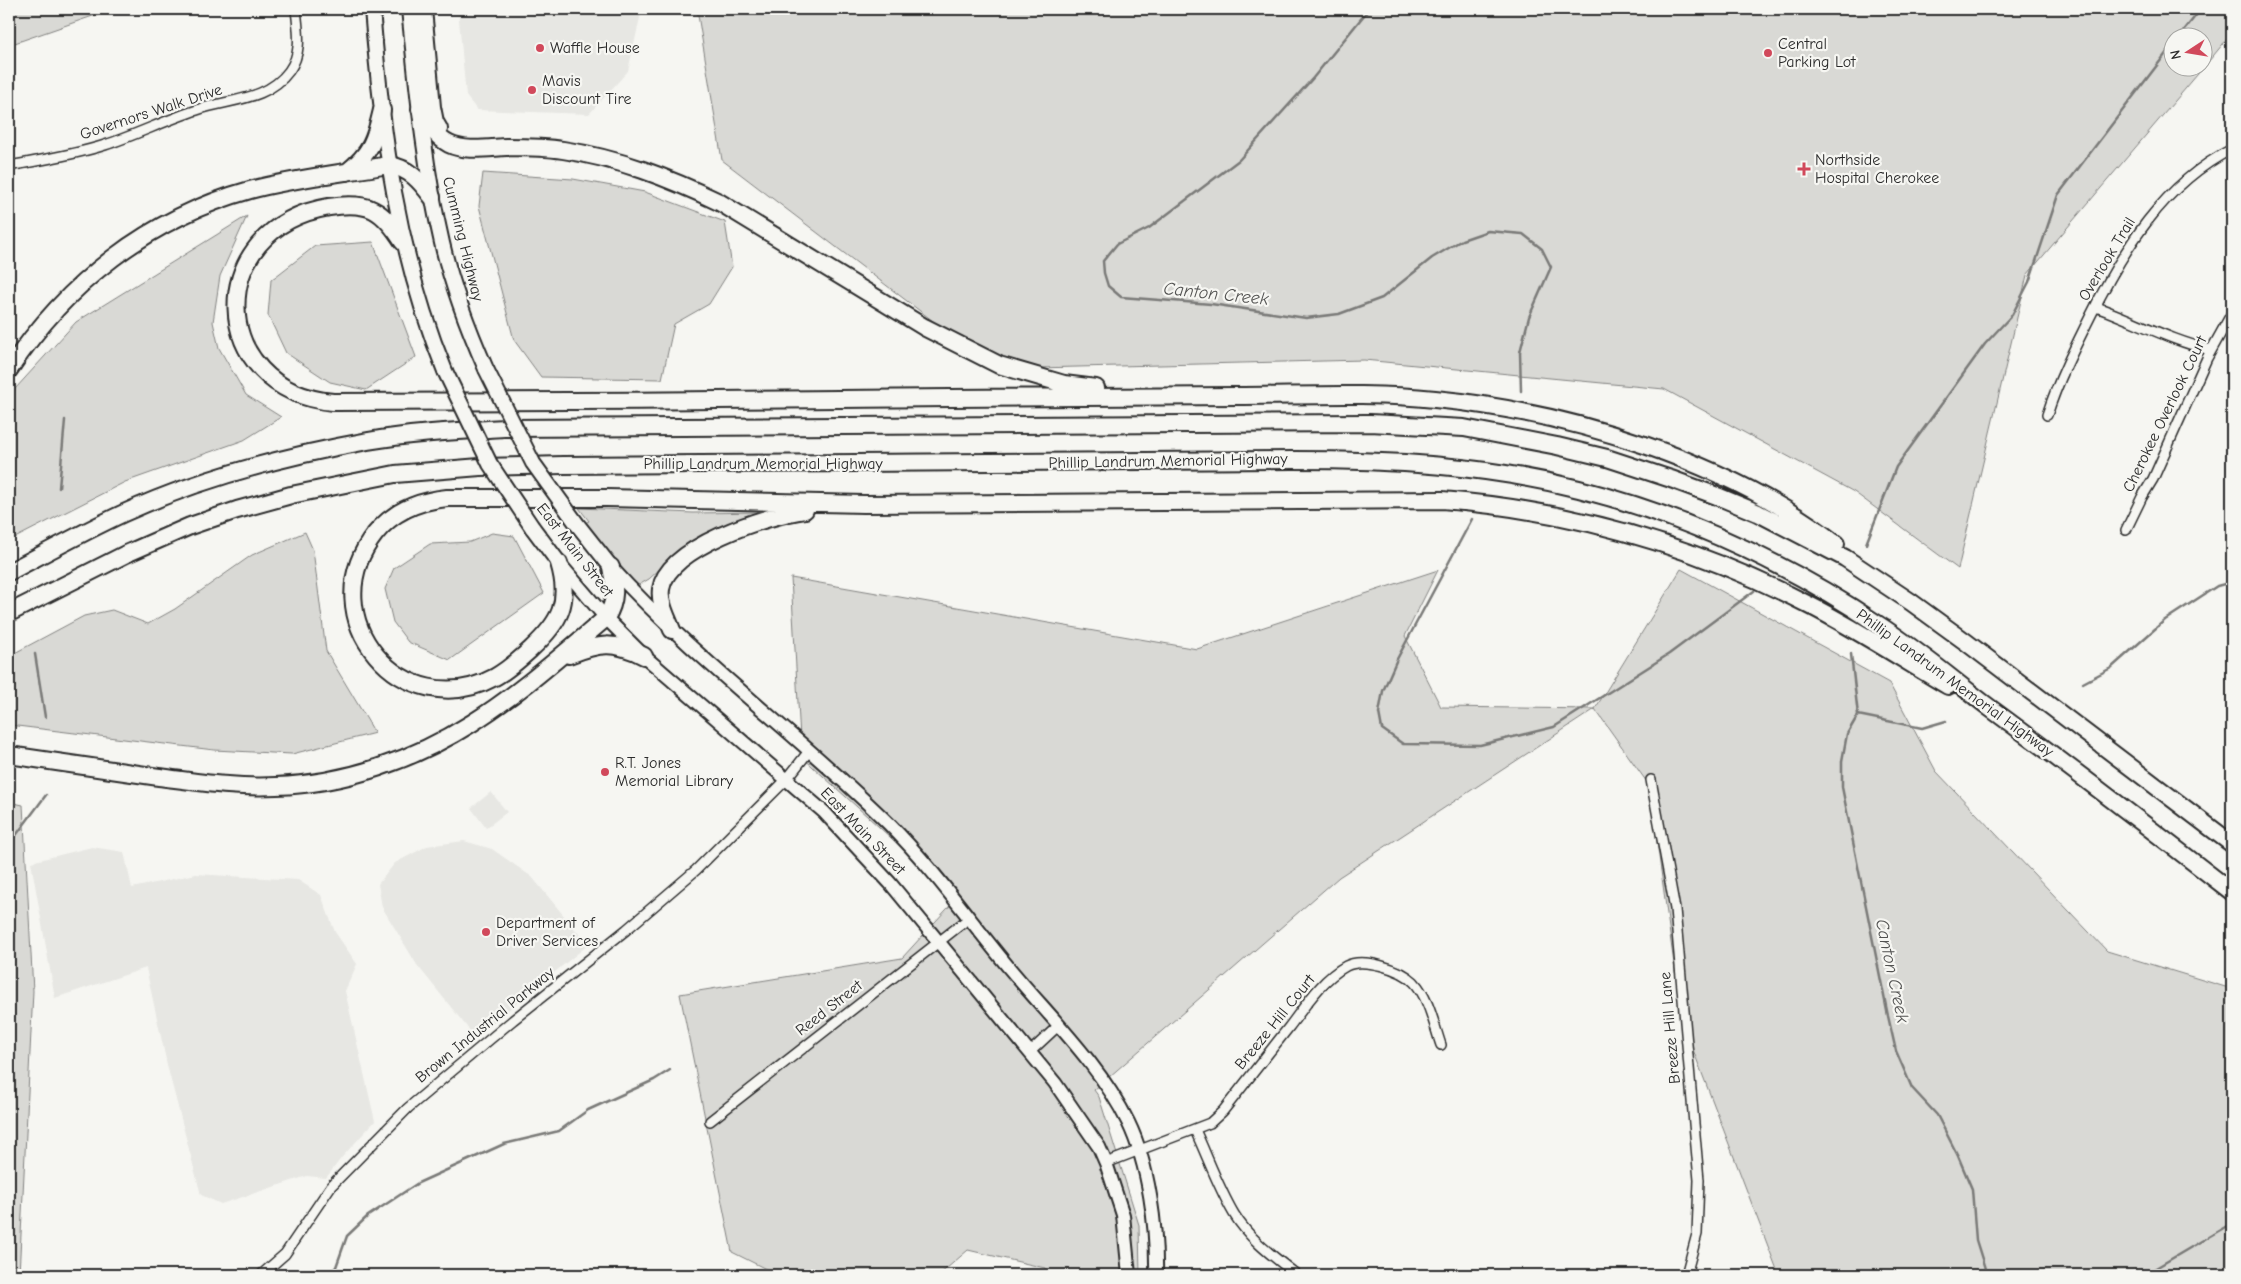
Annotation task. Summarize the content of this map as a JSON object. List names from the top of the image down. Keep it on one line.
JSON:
{"streets":{"highway":["Phillip Landrum Memorial Highway"],"main road":["Cumming Highway","East Main Street"],"street":["Governors Walk Drive","Overlook Trail","Cherokee Overlook Court","Reed Street","Breeze Hill Court","Brown Industrial Parkway","Breeze Hill Lane"]},"crossings":[["Cumming Highway","East Main Street"],["East Main Street","Reed Street"],["East Main Street","Breeze Hill Court"],["East Main Street","Brown Industrial Parkway"]],"water":["Canton Creek"],"places":{"other":["Waffle House","Central Parking Lot","Mavis Discount Tire","R.T. Jones Memorial Library","Department of Driver Services"],"health":["Northside Hospital Cherokee"]},"north":"left"}
